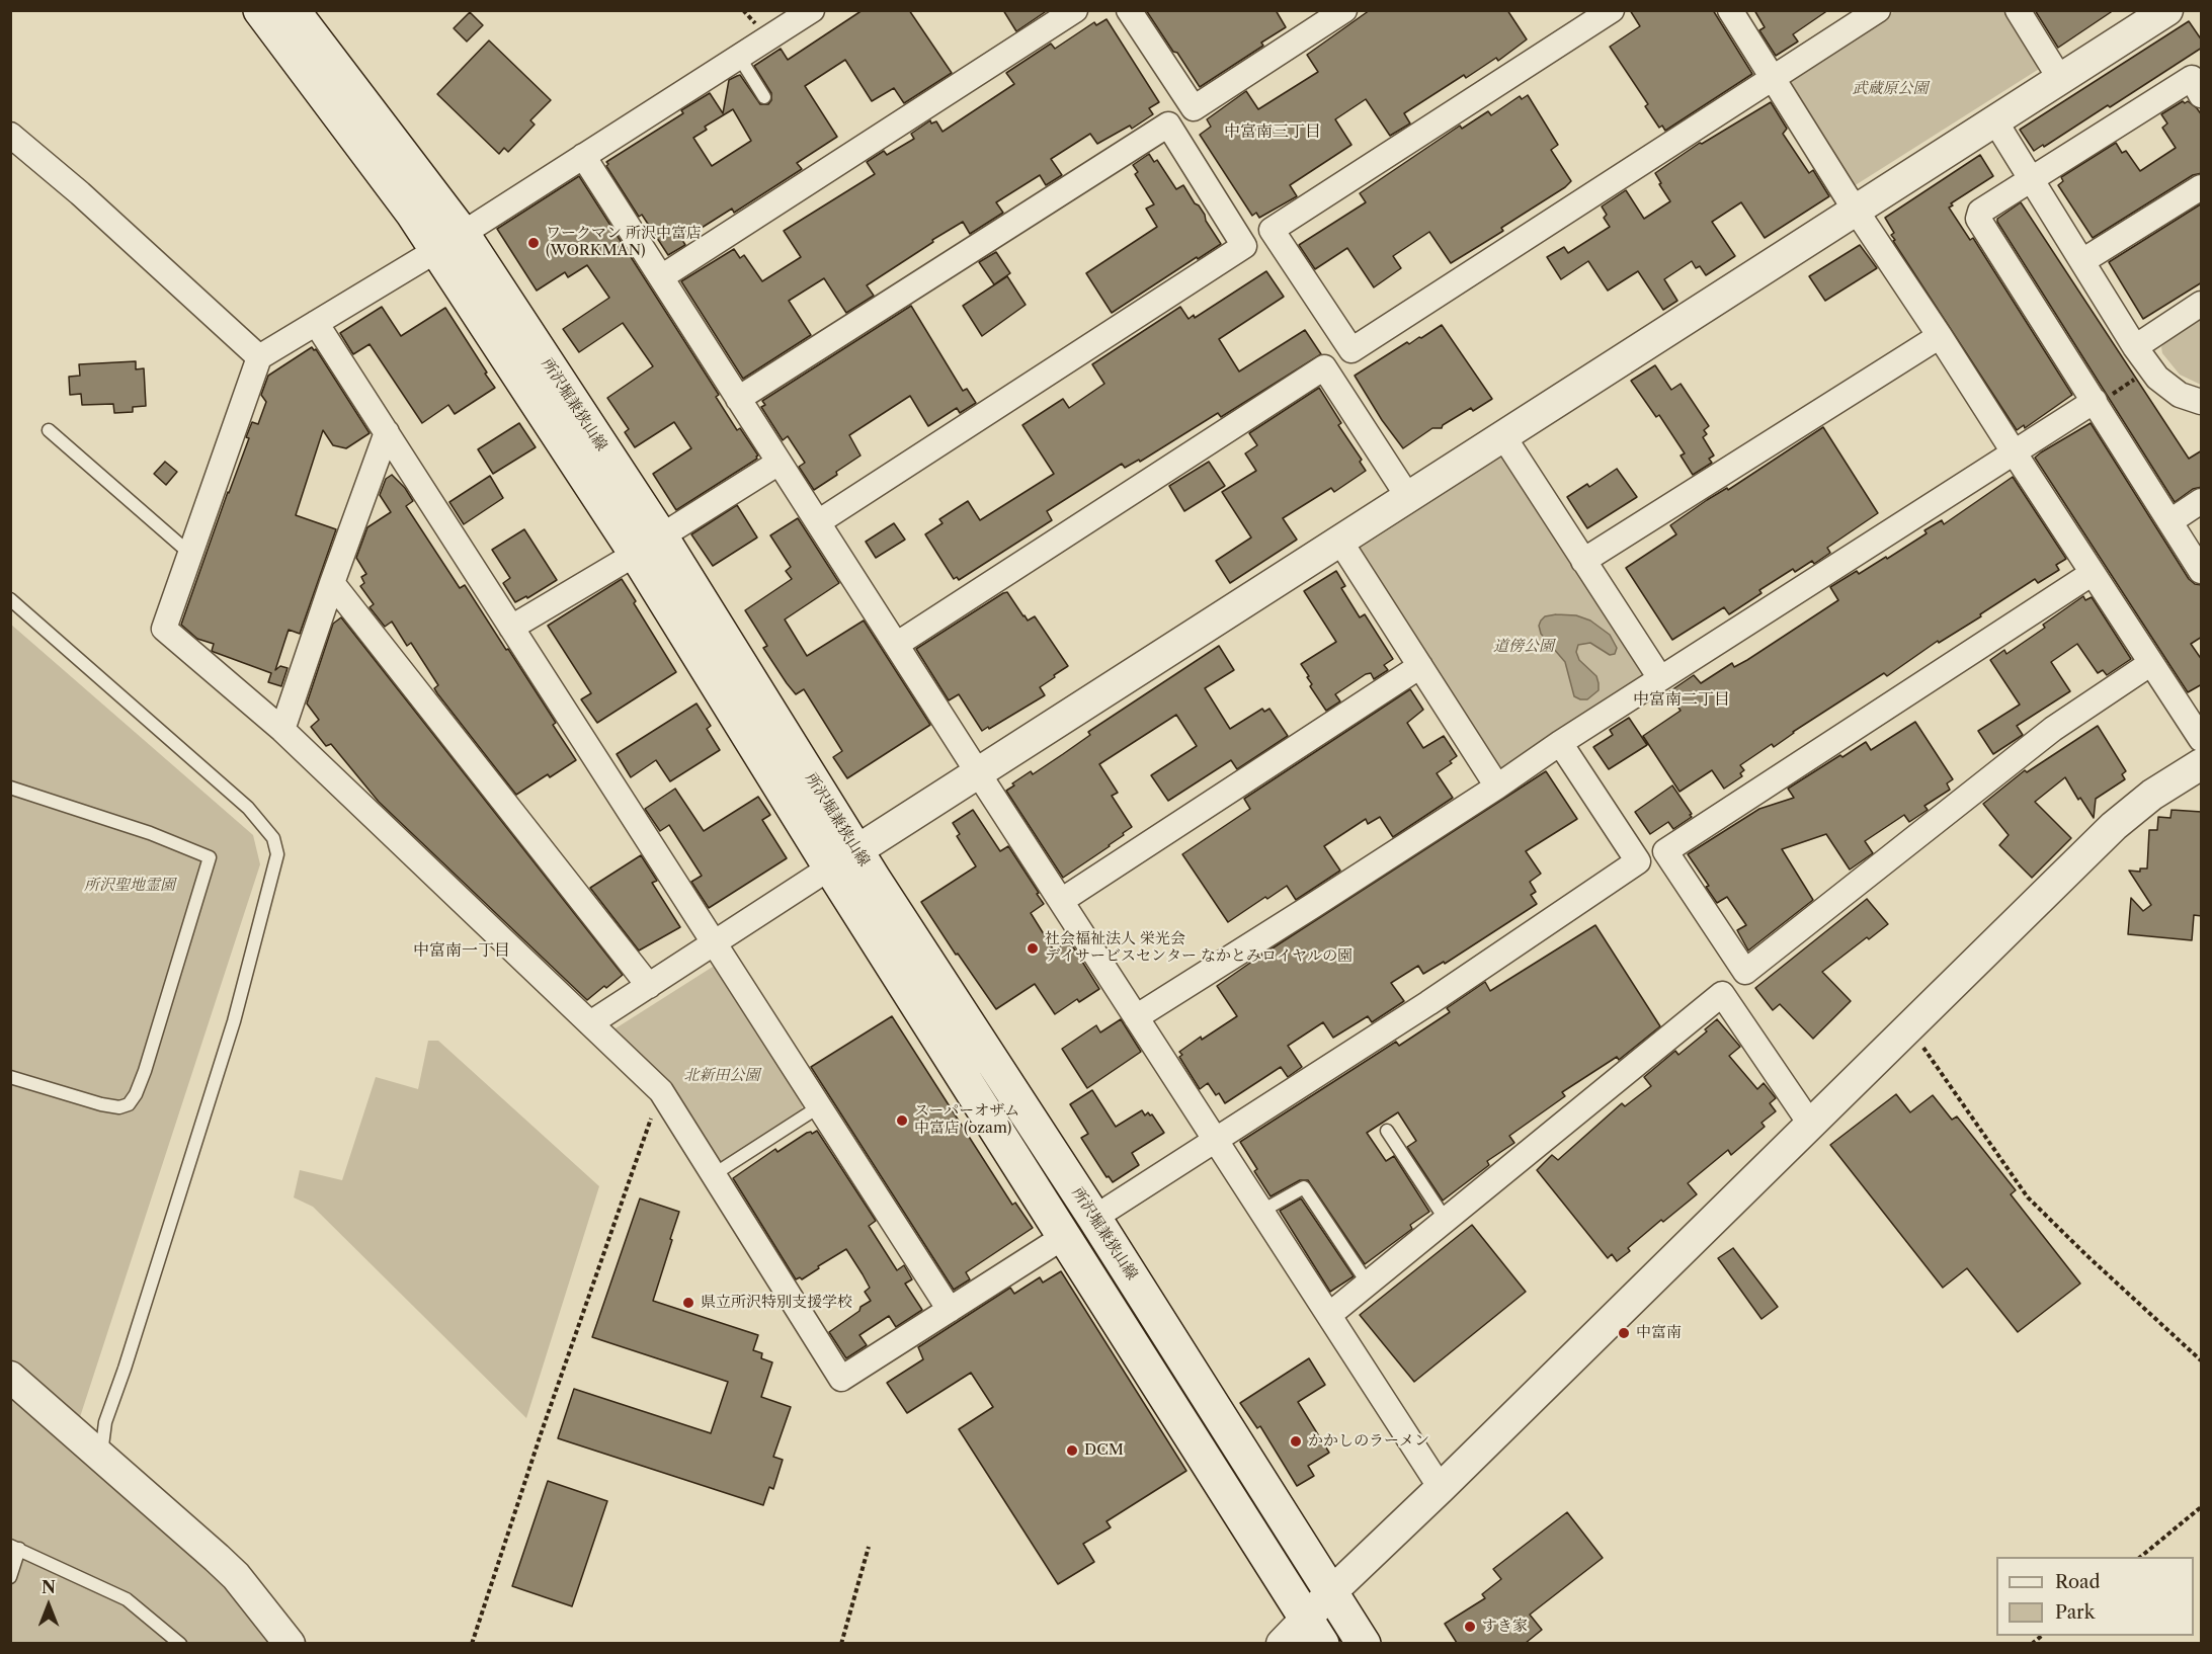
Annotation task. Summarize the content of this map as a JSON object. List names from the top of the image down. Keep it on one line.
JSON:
{"streets":{"main road":["所沢堀兼狭山線"]},"districts":["中富南三丁目","中富南二丁目","中富南一丁目"],"parks":["武蔵原公園","道傍公園","所沢聖地霊園","北新田公園"],"places":["ワークマン 所沢中富店 (WORKMAN)","社会福祉法人 栄光会 デイサービスセンター なかとみロイヤルの園","スーパーオザム 中富店 (ozam)","県立所沢特別支援学校","中富南","かかしのラーメン","DCM","すき家"],"legend":["Road","Park"],"north":"top"}
